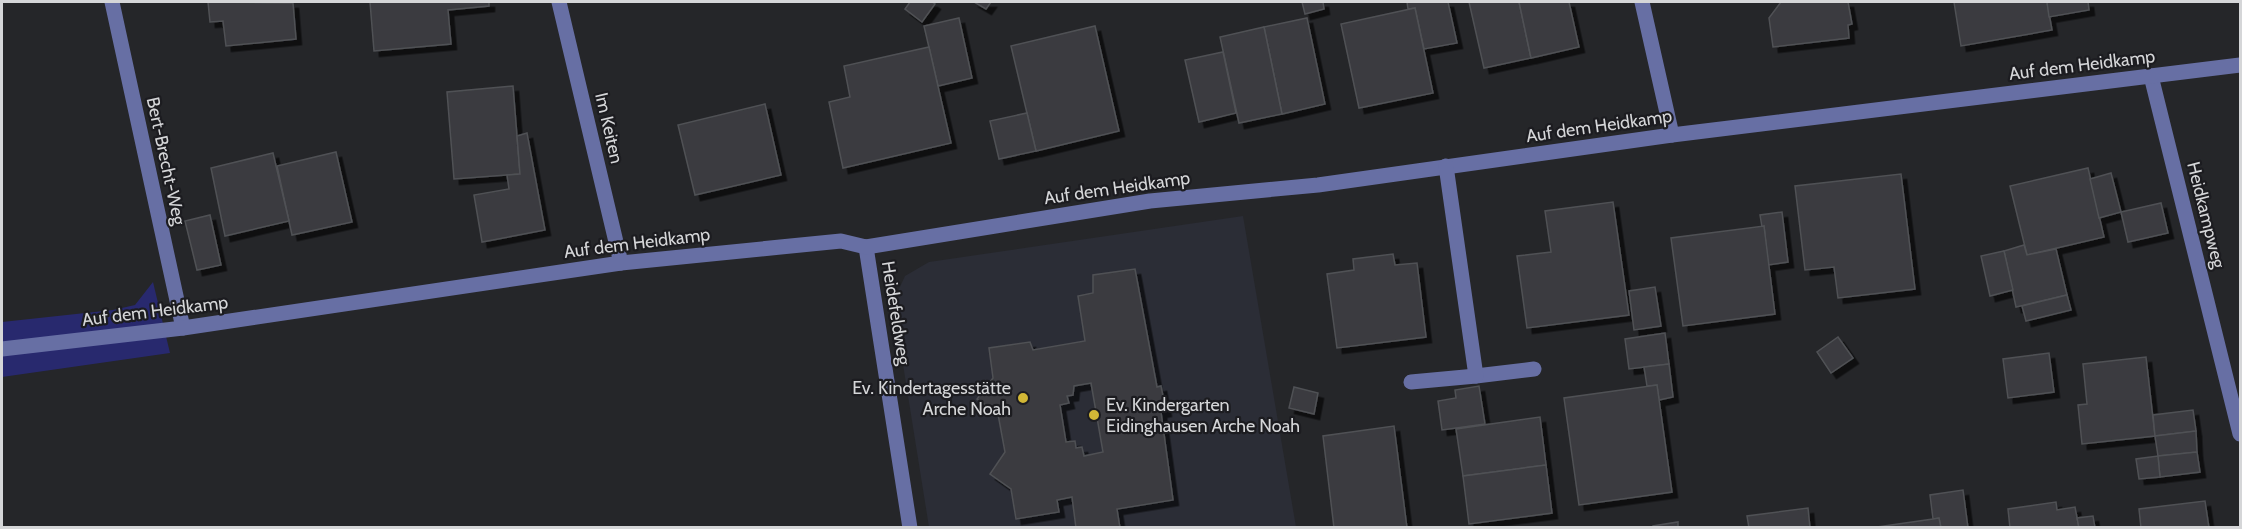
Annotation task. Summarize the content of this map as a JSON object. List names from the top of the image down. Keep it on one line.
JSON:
{"streets":{"street":["Auf dem Heidkamp","Im Keiten","Bert-Brecht-Weg","Heidkampweg","Heidefeldweg"]},"crossings":[["Auf dem Heidkamp","Im Keiten"],["Auf dem Heidkamp","Bert-Brecht-Weg"],["Auf dem Heidkamp","Heidkampweg"],["Auf dem Heidkamp","Heidefeldweg"]],"places":["Ev. Kindertagesstätte Arche Noah","Ev. Kindergarten Eidinghausen Arche Noah"]}
